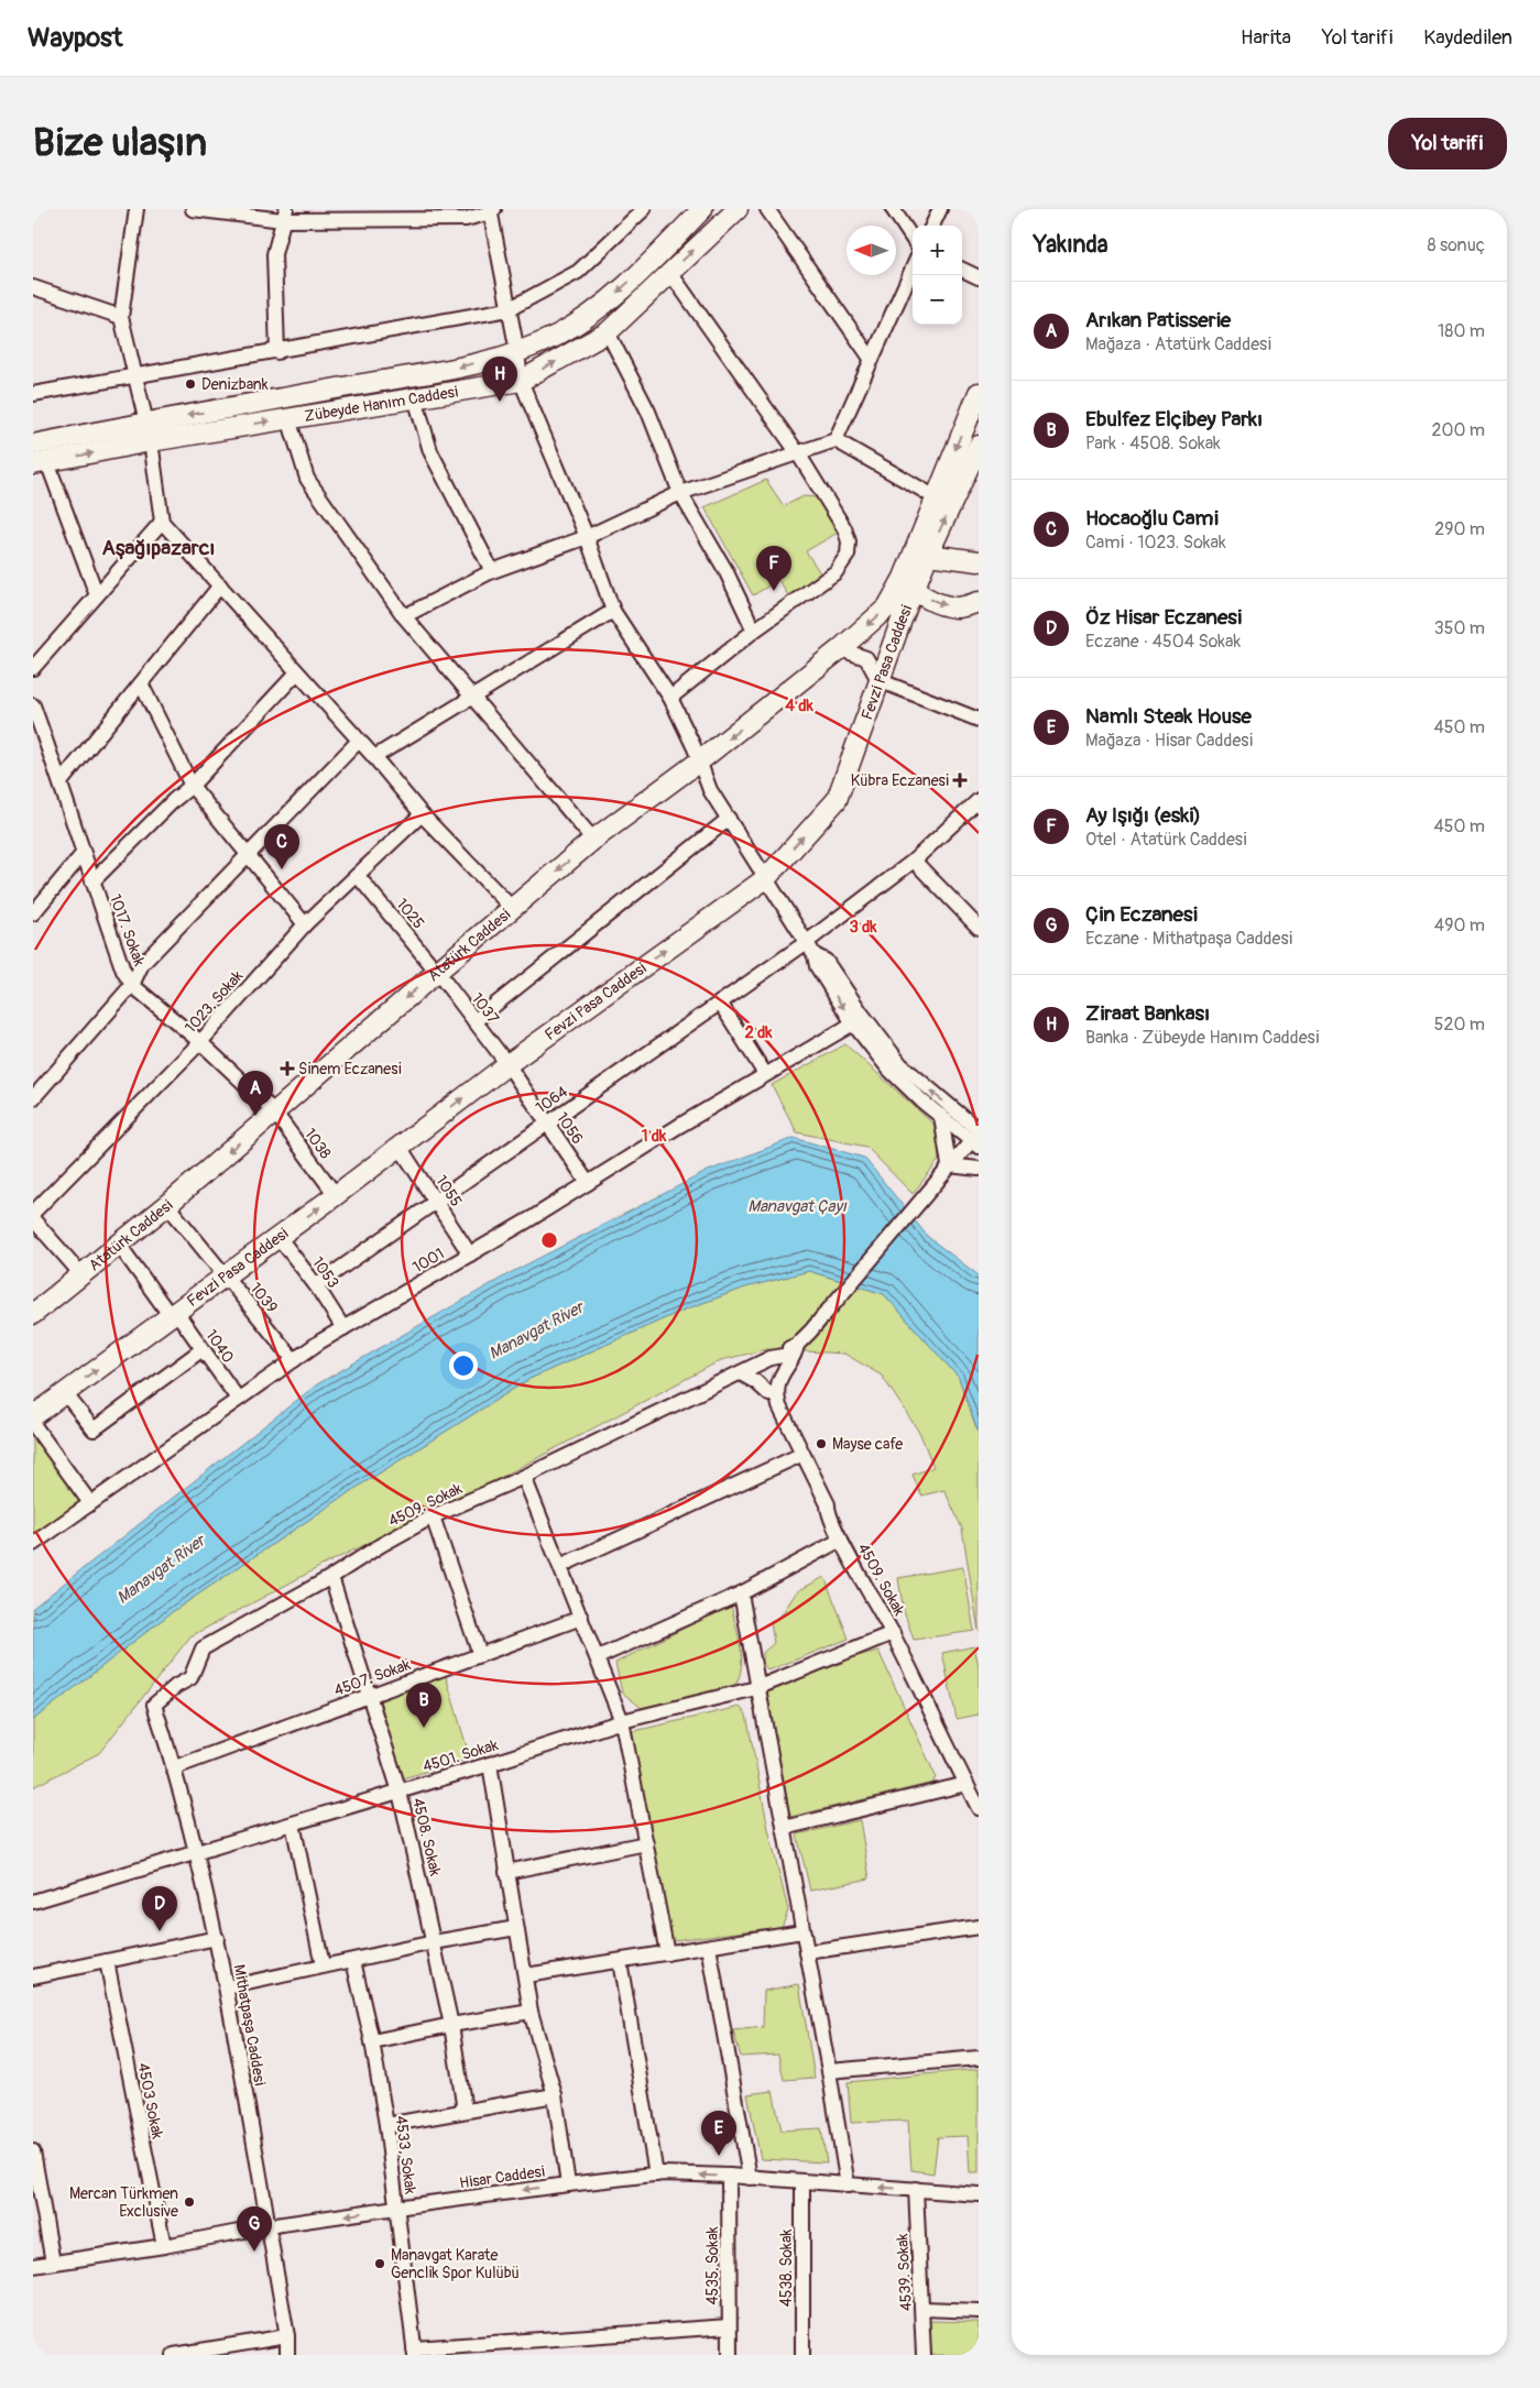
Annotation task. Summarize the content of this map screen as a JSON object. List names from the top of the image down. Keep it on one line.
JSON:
{"streets":{"street":["Zübeyde Hanım Caddesi","Fevzi Pasa Caddesi","1025","1017. Sokak","Atatürk Caddesi","1023. Sokak","1037","1064","1056","1038","1055","1001","1053","1039","1040","4509. Sokak","4507. Sokak","4501. Sokak","4508. Sokak","Mithatpaşa Caddesi","4503 Sokak","4533, Sokak","Hisar Caddesi","4535. Sokak","4538. Sokak","4539. Sokak"]},"crossings":[["Fevzi Pasa Caddesi","Atatürk Caddesi"],["Fevzi Pasa Caddesi","1037"],["Fevzi Pasa Caddesi","1056"],["Fevzi Pasa Caddesi","1038"],["Fevzi Pasa Caddesi","1055"],["Fevzi Pasa Caddesi","1053"],["Fevzi Pasa Caddesi","1039"],["Fevzi Pasa Caddesi","1040"],["1025","Atatürk Caddesi"],["1025","1023. Sokak"],["1025","1037"],["1017. Sokak","Atatürk Caddesi"],["1017. Sokak","1023. Sokak"],["1017. Sokak","1038"],["Atatürk Caddesi","1037"],["Atatürk Caddesi","1038"],["Atatürk Caddesi","1039"],["Atatürk Caddesi","1040"],["1037","1056"],["1064","1056"],["1064","1055"],["1064","1053"],["1056","1001"],["1055","1001"],["1001","1053"],["1001","1039"],["1001","1040"],["4509. Sokak","4501. Sokak"],["4509. Sokak","4508. Sokak"],["4509. Sokak","Mithatpaşa Caddesi"],["4507. Sokak","4508. Sokak"],["4507. Sokak","Mithatpaşa Caddesi"],["4501. Sokak","4508. Sokak"],["4501. Sokak","Mithatpaşa Caddesi"],["Mithatpaşa Caddesi","Hisar Caddesi"],["4503 Sokak","Hisar Caddesi"],["4533, Sokak","Hisar Caddesi"],["Hisar Caddesi","4535. Sokak"],["Hisar Caddesi","4538. Sokak"],["Hisar Caddesi","4539. Sokak"]],"districts":["Aşağıpazarcı"],"water":["Manavgat Çayı","Manavgat River"],"places":{"other":["Denizbank","Mayse cafe","Mercan Türkmen Exclusive","Manavgat Karate Genclik Spor Kulübü"],"health":["Kübra Eczanesi","Sinem Eczanesi"]},"north":"left","page":{"header":"Waypost","nav":["Harita","Yol tarifi","Kaydedilen"],"buttons":"Yol tarifi","title":"Bize ulaşın","heading":["Yakında","8 sonuç"],"map_buttons":["+","−"],"list":[{"mark":"A","name":"Arıkan Patisserie","note":"Mağaza · Atatürk Caddesi","value":"180 m"},{"mark":"B","name":"Ebulfez Elçibey Parkı","note":"Park · 4508. Sokak","value":"200 m"},{"mark":"C","name":"Hocaoğlu Cami","note":"Cami · 1023. Sokak","value":"290 m"},{"mark":"D","name":"Öz Hisar Eczanesi","note":"Eczane · 4504 Sokak","value":"350 m"},{"mark":"E","name":"Namlı Steak House","note":"Mağaza · Hisar Caddesi","value":"450 m"},{"mark":"F","name":"Ay Işığı (eski)","note":"Otel · Atatürk Caddesi","value":"450 m"},{"mark":"G","name":"Çin Eczanesi","note":"Eczane · Mithatpaşa Caddesi","value":"490 m"},{"mark":"H","name":"Ziraat Bankası","note":"Banka · Zübeyde Hanım Caddesi","value":"520 m"}],"pins":["H","F","C","A","B","D","E","G"]},"rings":["4 dk","3 dk","2 dk","1 dk"]}
